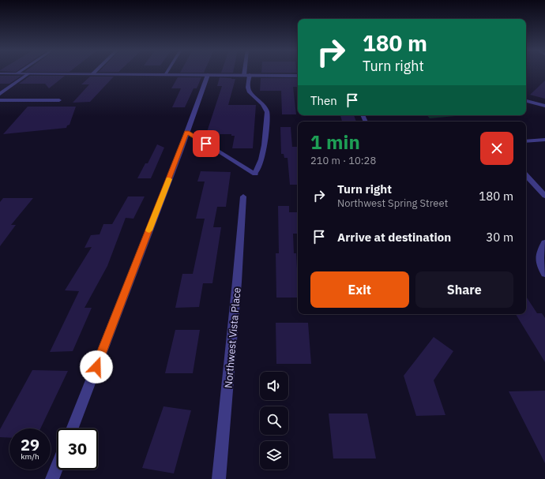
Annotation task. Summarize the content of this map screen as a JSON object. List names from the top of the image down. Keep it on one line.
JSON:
{"streets":{"street":["Northwest Vista Place"]},"page":{"turn":["180 m","Turn right"],"then":"Then","heading":["1 min","210 m · 10:28"],"list":[{"name":"Turn right","note":"Northwest Spring Street","value":"180 m"},{"name":"Arrive at destination","value":"30 m"}],"buttons":["Exit","Share"],"speed":"29 km/h","limit":"30"}}
